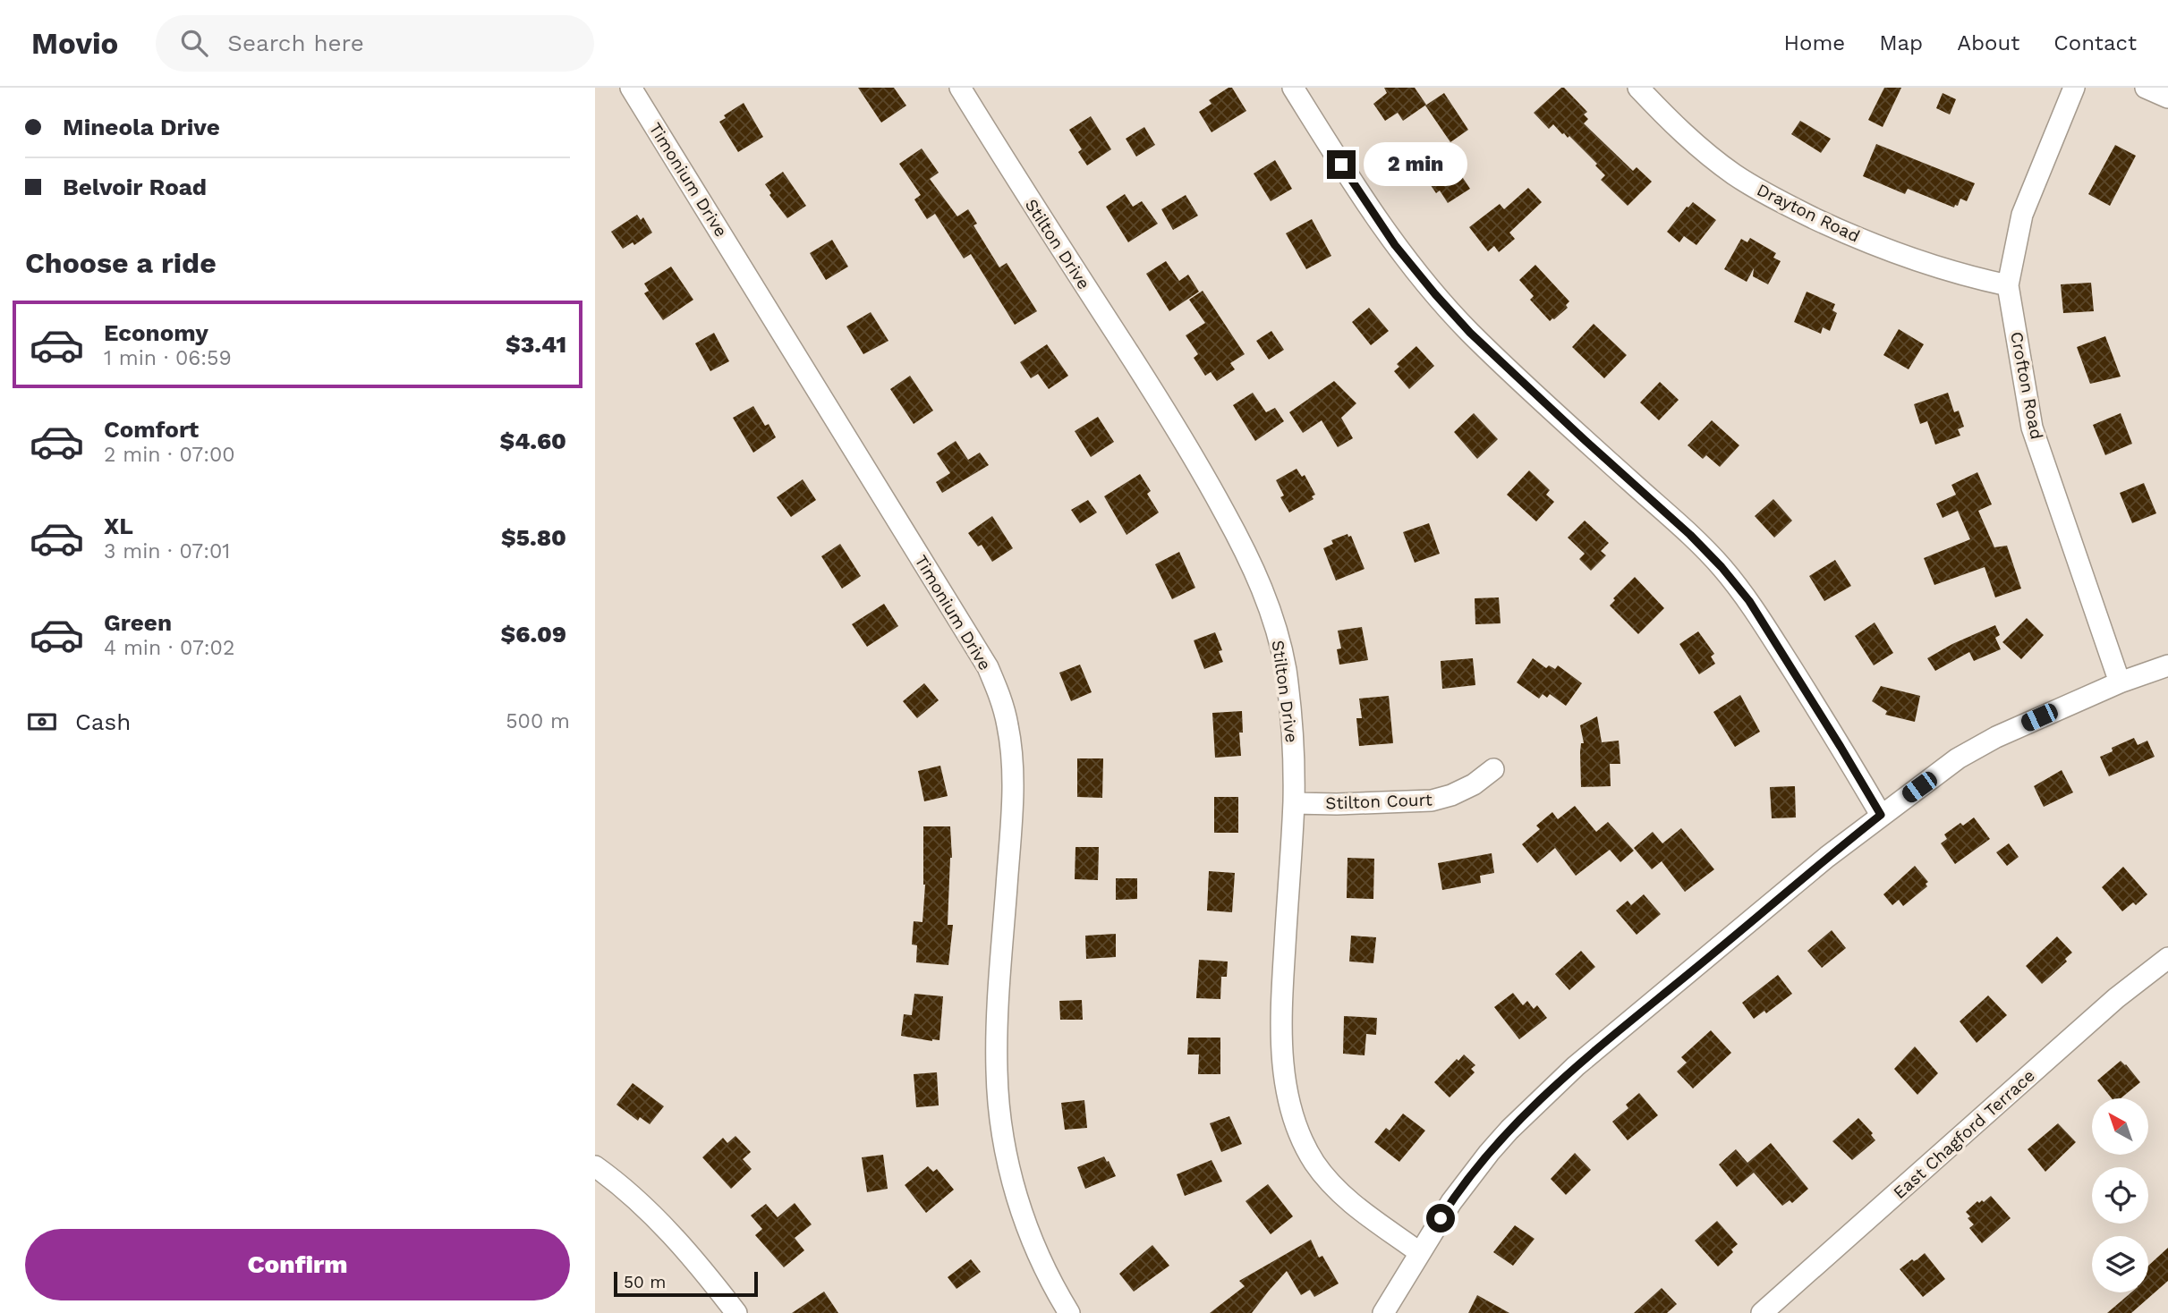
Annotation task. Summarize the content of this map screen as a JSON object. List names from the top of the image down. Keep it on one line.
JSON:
{"streets":{"street":["Timonium Drive","Drayton Road","Stilton Drive","Crofton Road","Stilton Court","East Chagford Terrace"]},"crossings":[["Drayton Road","Crofton Road"],["Stilton Drive","Stilton Court"]],"scale_bar":"50 m","north":"top left","page":{"header":"Movio","search":"Search here","nav":["Home","Map","About","Contact"],"banner":["Mineola Drive","Belvoir Road"],"bubble":"2 min","heading":"Choose a ride","list":[{"name":"Economy","note":"1 min · 06:59","value":"$3.41"},{"name":"Comfort","note":"2 min · 07:00","value":"$4.60"},{"name":"XL","note":"3 min · 07:01","value":"$5.80"},{"name":"Green","note":"4 min · 07:02","value":"$6.09"}],"pay":["Cash","500 m"],"buttons":"Confirm","scale":"50 m"}}
